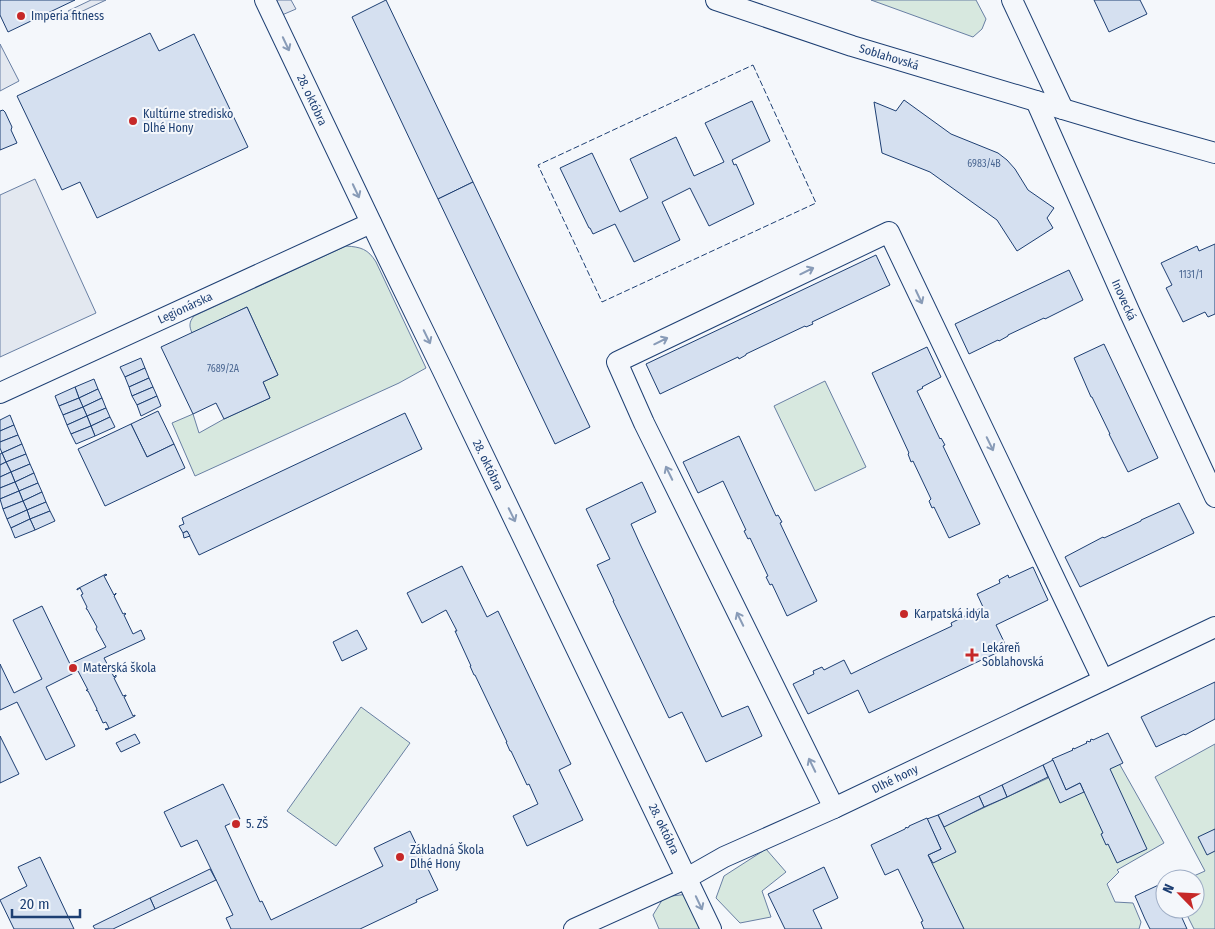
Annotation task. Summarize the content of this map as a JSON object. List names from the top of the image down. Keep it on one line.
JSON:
{"streets":{"street":["Soblahovská","28. októbra","Inovecká","Legionárska","Dlhé hony"]},"crossings":[["Soblahovská","Inovecká"],["28. októbra","Legionárska"],["28. októbra","Dlhé hony"]],"one_way":["28. októbra"],"places":{"other":["Imperia fitness","Kultúrne stredisko Dlhé Hony","Karpatská idyla","Materská škola","5. ZŠ","Základná Škola Dlhé Hony"],"health":["Lekáreň Soblahovská"]},"house_numbers":["6983/4B","1131/1","7689/2A"],"scale_bar":"20 m","north":"top left"}
